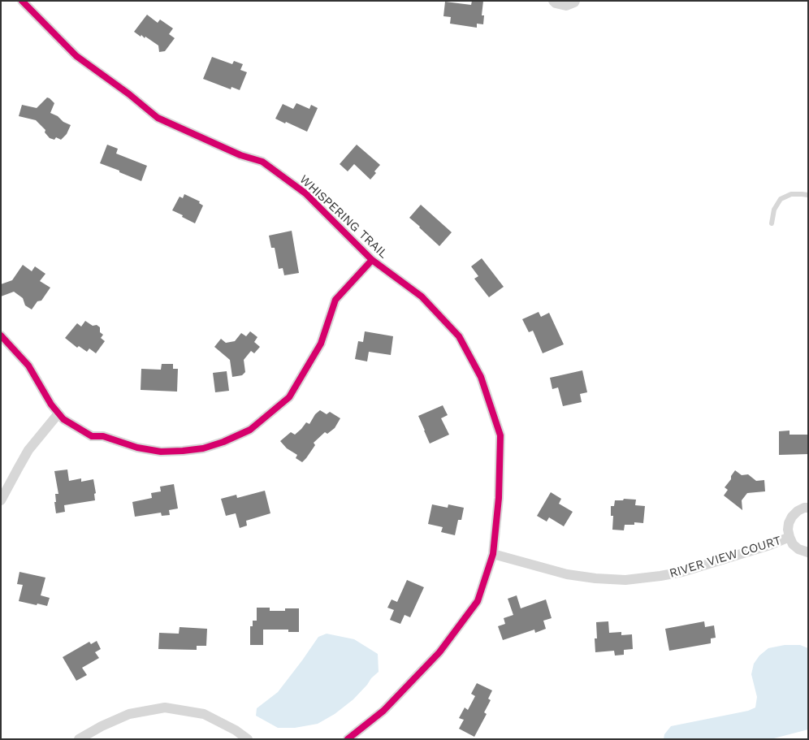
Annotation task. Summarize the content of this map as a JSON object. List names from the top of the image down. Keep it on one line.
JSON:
{"streets":{"street":["WHISPERING TRAIL","RIVER VIEW COURT"]},"crossings":[["WHISPERING TRAIL","RIVER VIEW COURT"]]}
